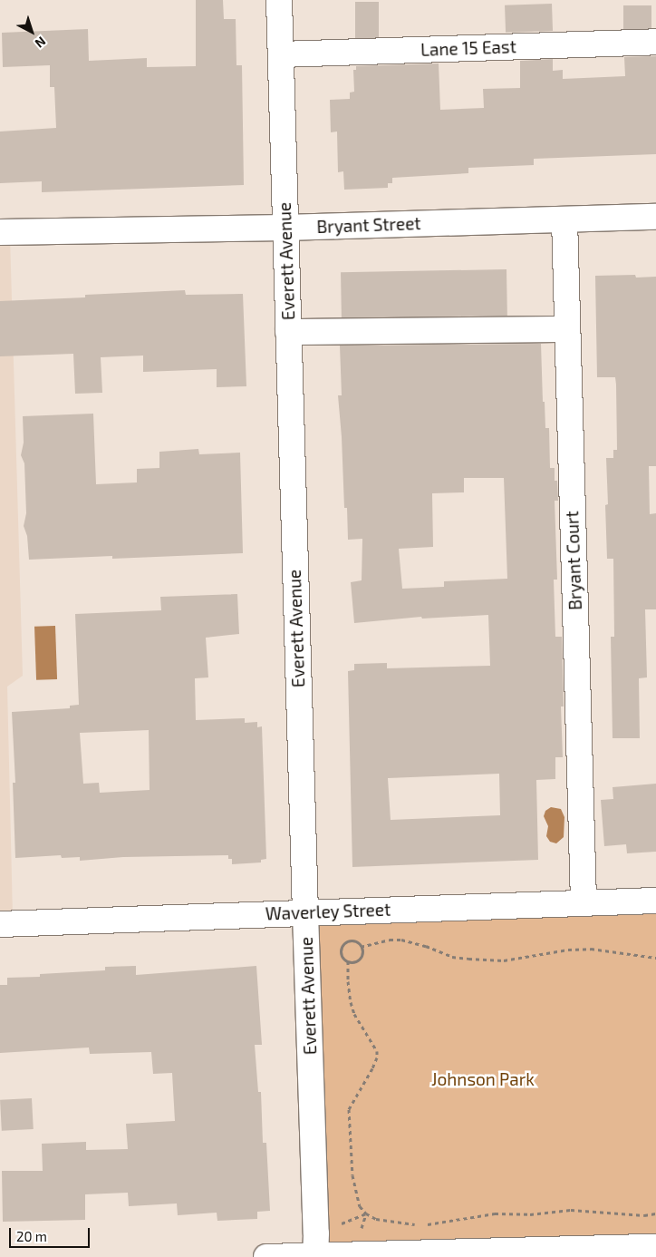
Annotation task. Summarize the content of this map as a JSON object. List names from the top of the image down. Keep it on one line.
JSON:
{"streets":{"street":["Lane 15 East","Bryant Street","Everett Avenue","Bryant Court","Waverley Street"]},"crossings":[["Lane 15 East","Everett Avenue"],["Bryant Street","Everett Avenue"],["Bryant Street","Bryant Court"],["Everett Avenue","Waverley Street"],["Bryant Court","Waverley Street"]],"parks":["Johnson Park"],"scale_bar":"20 m","north":"bottom right"}
